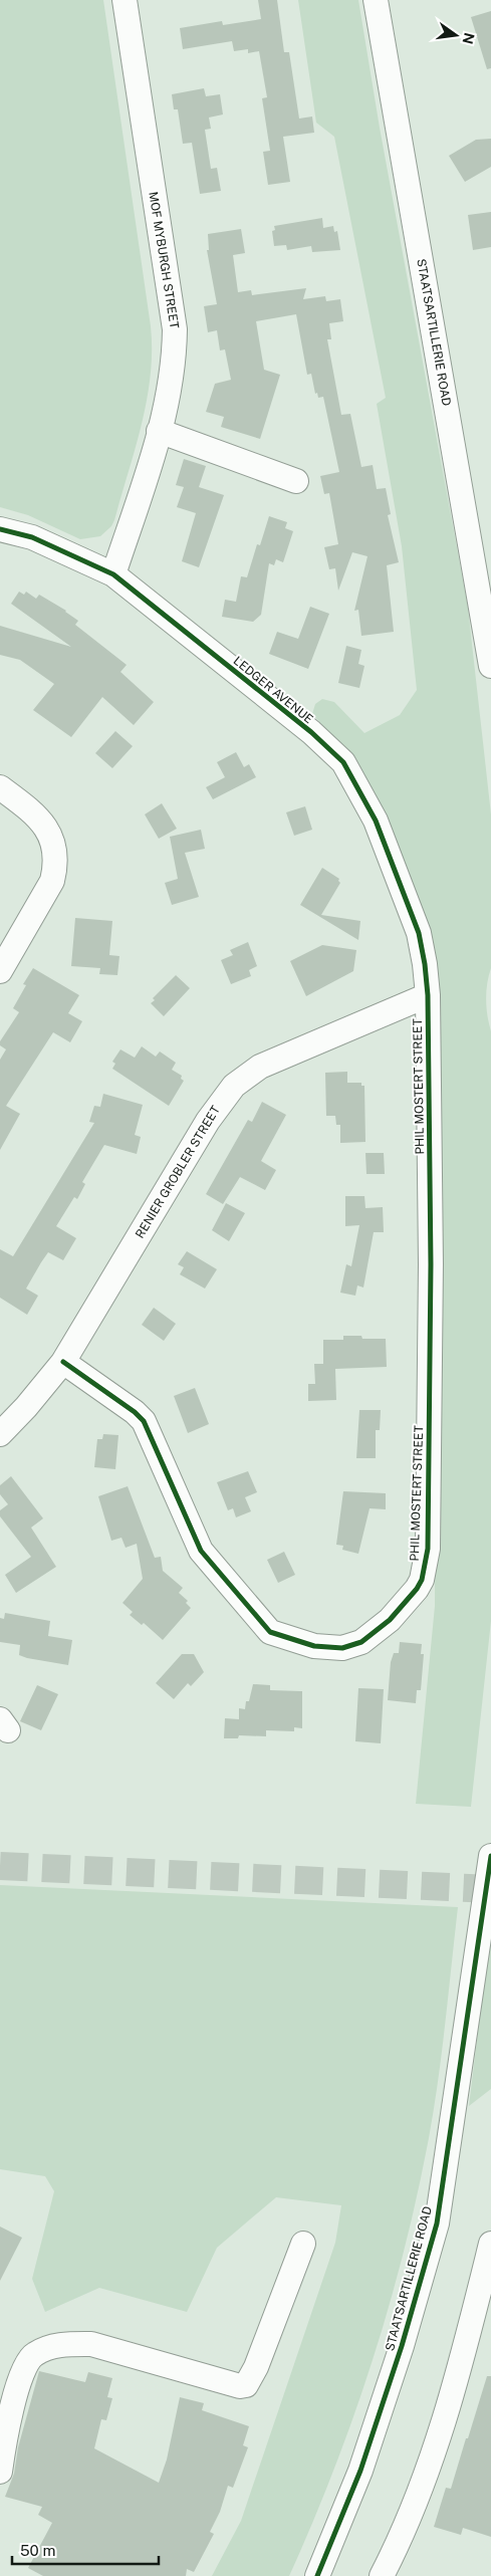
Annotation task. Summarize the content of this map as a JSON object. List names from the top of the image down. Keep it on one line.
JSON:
{"streets":{"street":["MOF MYBURGH STREET","STAATSARTILLERIE ROAD","LEDGER AVENUE","PHIL MOSTERT STREET","RENIER GROBLER STREET"]},"crossings":[["MOF MYBURGH STREET","LEDGER AVENUE"],["LEDGER AVENUE","PHIL MOSTERT STREET"],["LEDGER AVENUE","RENIER GROBLER STREET"],["PHIL MOSTERT STREET","RENIER GROBLER STREET"]],"scale_bar":"50 m","north":"right"}
